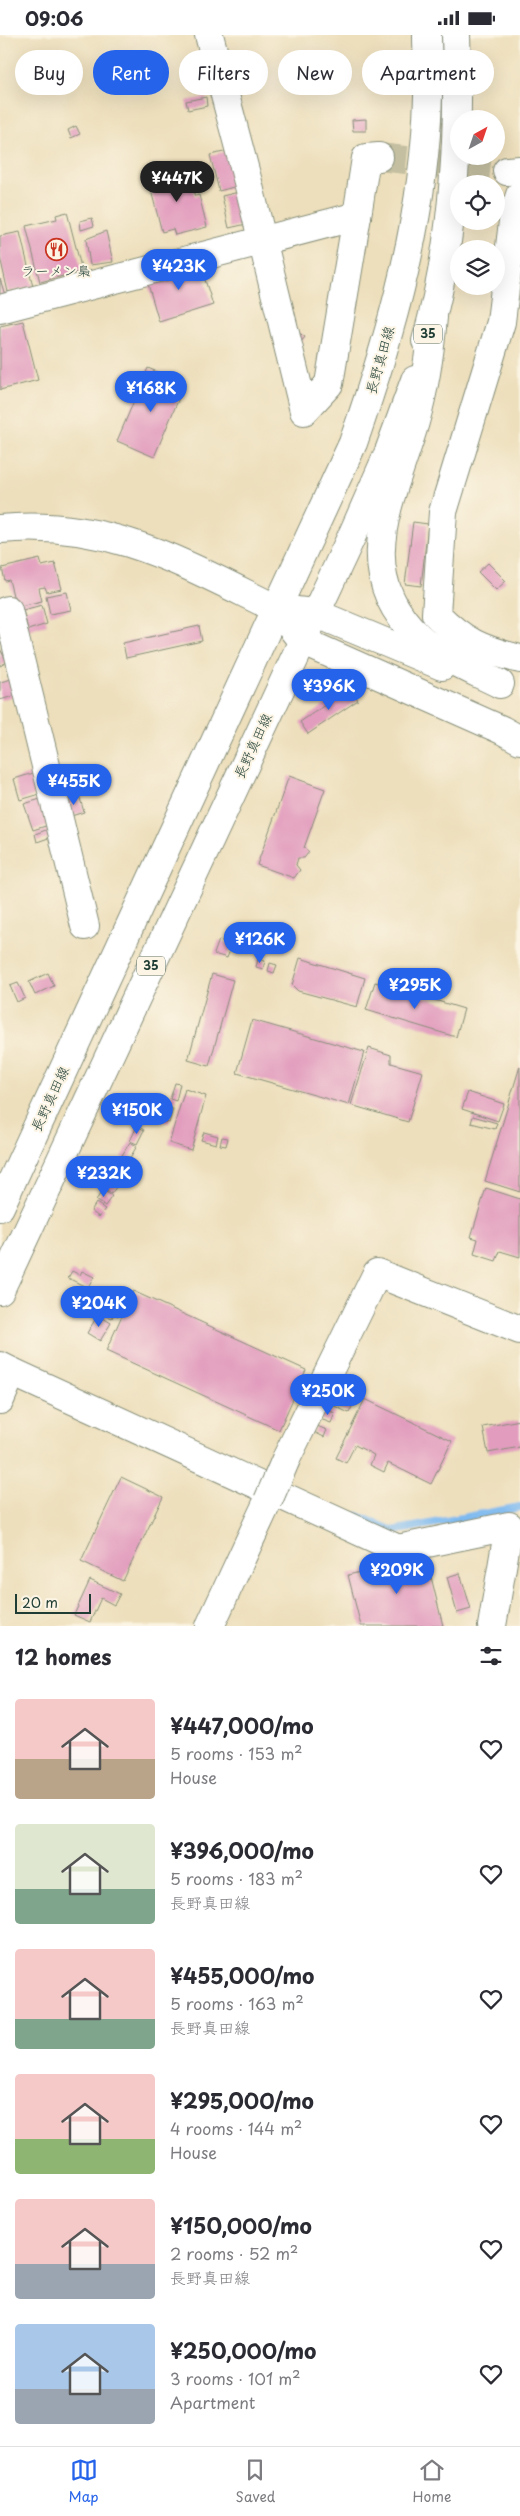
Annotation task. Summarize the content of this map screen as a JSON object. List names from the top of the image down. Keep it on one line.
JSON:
{"streets":{"main road":["35","長野真田線"]},"places":{"restaurant":["ラーメン梟"]},"scale_bar":"20 m","north":"top right","page":{"status":"09:06","chip":["Buy","Rent","Filters","New","Apartment"],"price":["¥447K","¥423K","¥168K","¥396K","¥455K","¥126K","¥295K","¥150K","¥232K","¥204K","¥250K","¥209K"],"scale":"20 m","heading":"12 homes","list":[{"name":"¥447,000/mo","note":"5 rooms · 153 m² · House"},{"name":"¥396,000/mo","note":"5 rooms · 183 m² · 長野真田線"},{"name":"¥455,000/mo","note":"5 rooms · 163 m² · 長野真田線"},{"name":"¥295,000/mo","note":"4 rooms · 144 m² · House"},{"name":"¥150,000/mo","note":"2 rooms · 52 m² · 長野真田線"},{"name":"¥250,000/mo","note":"3 rooms · 101 m² · Apartment"}],"tabs":["Map","Saved","Home"]}}
